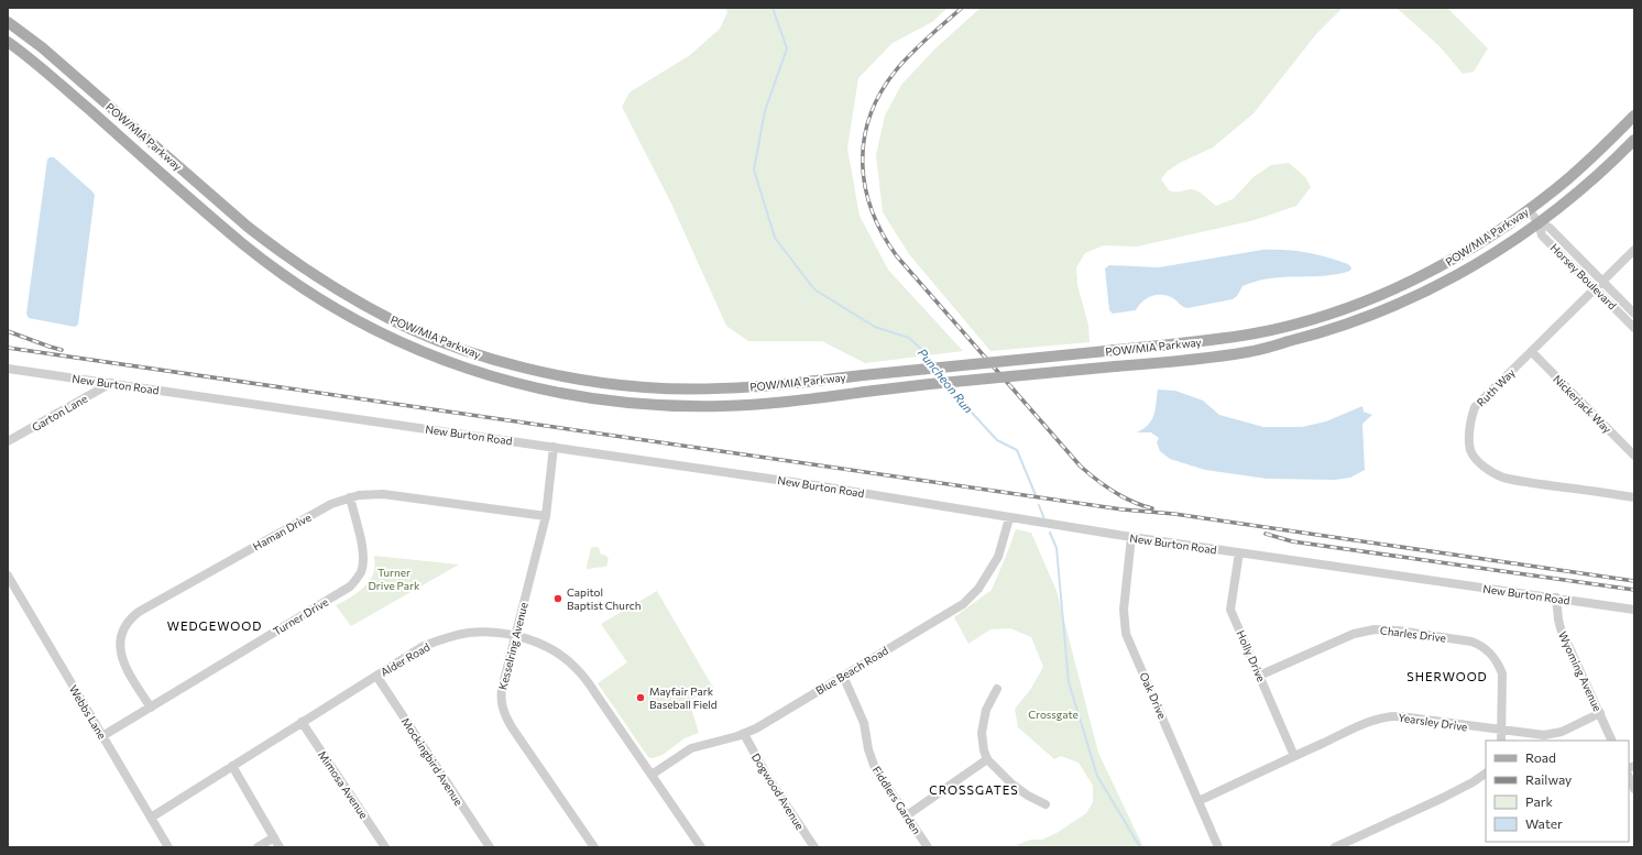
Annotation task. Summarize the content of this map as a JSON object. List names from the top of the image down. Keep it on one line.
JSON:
{"streets":{"main road":["POW/MIA Parkway"],"street":["Horsey Boulevard","New Burton Road","Ruth Way","Nickerjack Way","Garton Lane","Haman Drive","Turner Drive","Charles Drive","Kesselring Avenue","Holly Drive","Alder Road","Blue Beach Road","Wyoming Avenue","Oak Drive","Webbs Lane","Yearsley Drive","Mockingbird Avenue","Mimosa Avenue","Dogwood Avenue","Fiddlers Garden"]},"crossings":[["POW/MIA Parkway","Horsey Boulevard"],["Horsey Boulevard","Ruth Way"],["New Burton Road","Garton Lane"],["New Burton Road","Kesselring Avenue"],["New Burton Road","Holly Drive"],["New Burton Road","Blue Beach Road"],["New Burton Road","Wyoming Avenue"],["New Burton Road","Oak Drive"],["Ruth Way","Nickerjack Way"],["Haman Drive","Turner Drive"],["Haman Drive","Kesselring Avenue"],["Turner Drive","Webbs Lane"],["Charles Drive","Holly Drive"],["Charles Drive","Yearsley Drive"],["Kesselring Avenue","Alder Road"],["Holly Drive","Yearsley Drive"],["Alder Road","Blue Beach Road"],["Alder Road","Webbs Lane"],["Alder Road","Mockingbird Avenue"],["Alder Road","Mimosa Avenue"],["Blue Beach Road","Dogwood Avenue"],["Blue Beach Road","Fiddlers Garden"],["Wyoming Avenue","Yearsley Drive"],["Oak Drive","Yearsley Drive"]],"districts":["WEDGEWOOD","SHERWOOD","CROSSGATES"],"water":["Puncheon Run"],"parks":["Turner Drive Park","Crossgate"],"places":["Capitol Baptist Church","Mayfair Park Baseball Field"],"legend":["Road","Railway","Park","Water"]}
